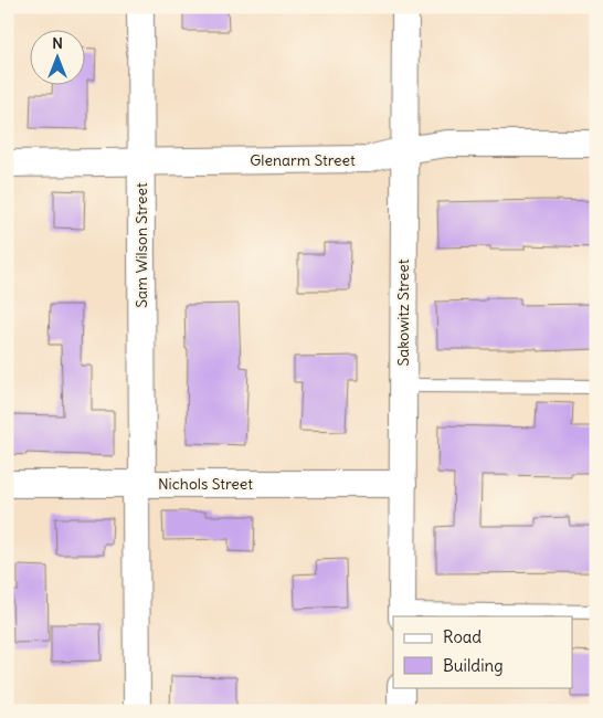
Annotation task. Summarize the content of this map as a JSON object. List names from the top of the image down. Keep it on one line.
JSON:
{"streets":{"street":["Glenarm Street","Sam Wilson Street","Sakowitz Street","Nichols Street"]},"crossings":[["Glenarm Street","Sam Wilson Street"],["Glenarm Street","Sakowitz Street"],["Sam Wilson Street","Nichols Street"],["Sakowitz Street","Nichols Street"]],"legend":["Road","Building"],"north":"top"}
